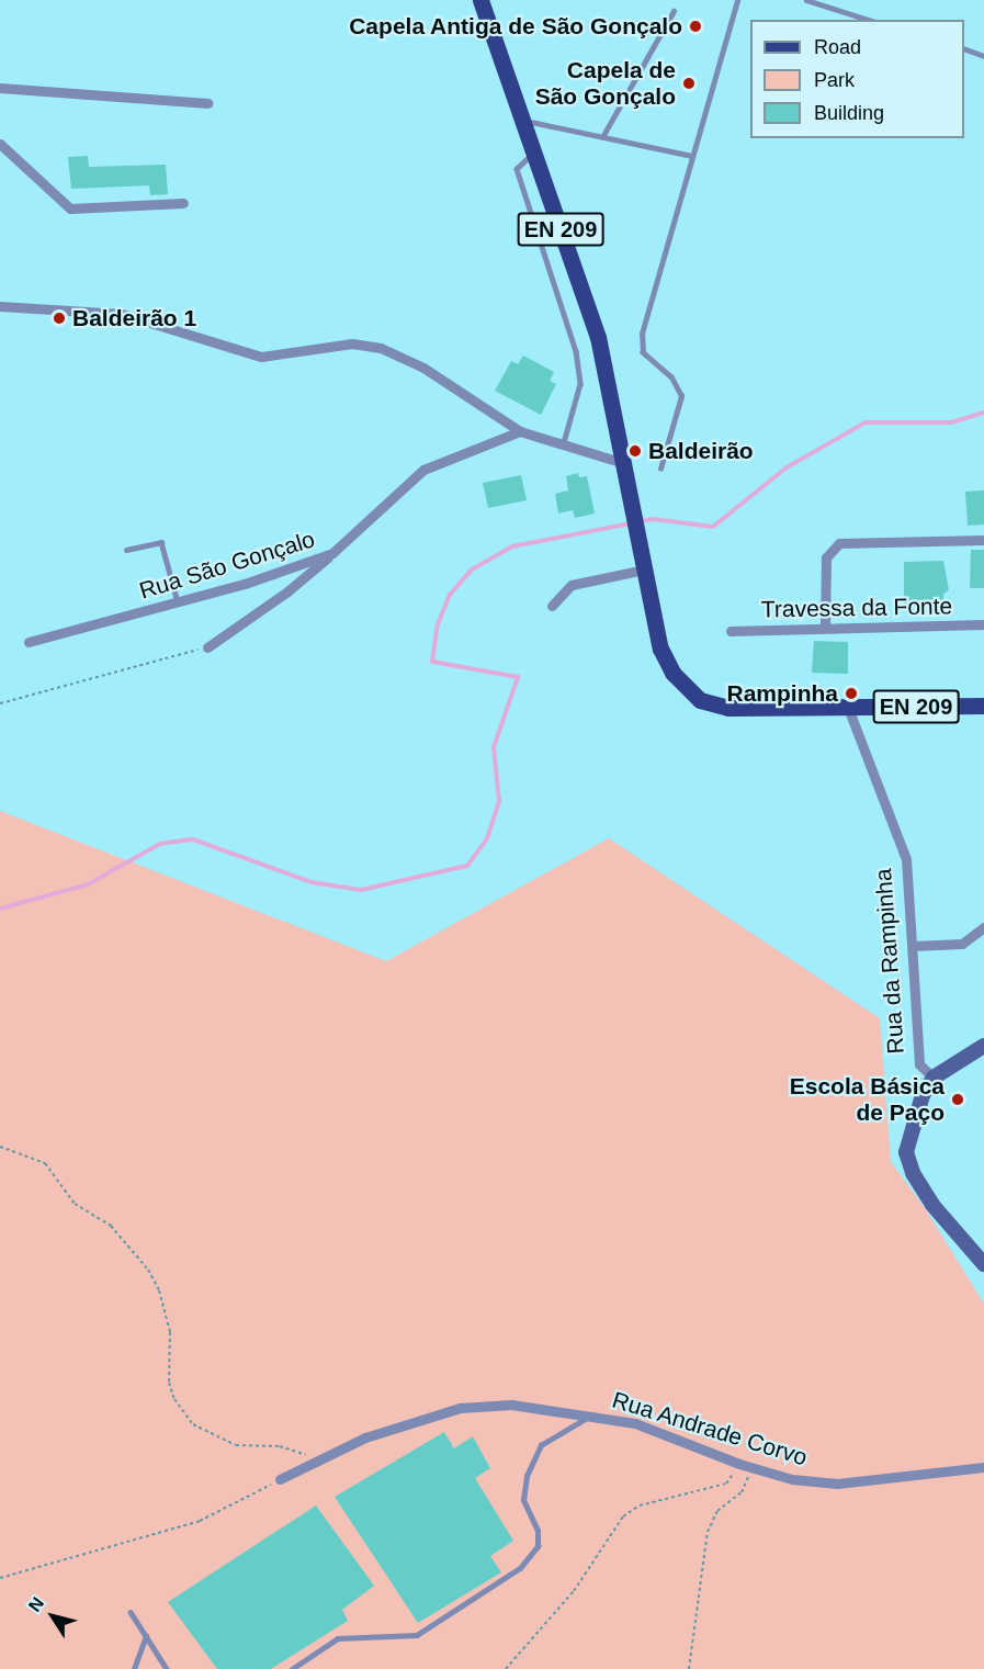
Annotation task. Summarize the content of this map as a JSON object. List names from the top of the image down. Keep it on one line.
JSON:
{"streets":{"main road":["EN 209"],"street":["Rua São Gonçalo","Travessa da Fonte","Rua da Rampinha","Rua Andrade Corvo"]},"crossings":[["EN 209","Rua da Rampinha"]],"places":["Capela Antiga de São Gonçalo","Capela de São Gonçalo","Baldeirão 1","Baldeirão","Rampinha","Escola Básica de Paço"],"legend":["Road","Park","Building"],"north":"top left"}
